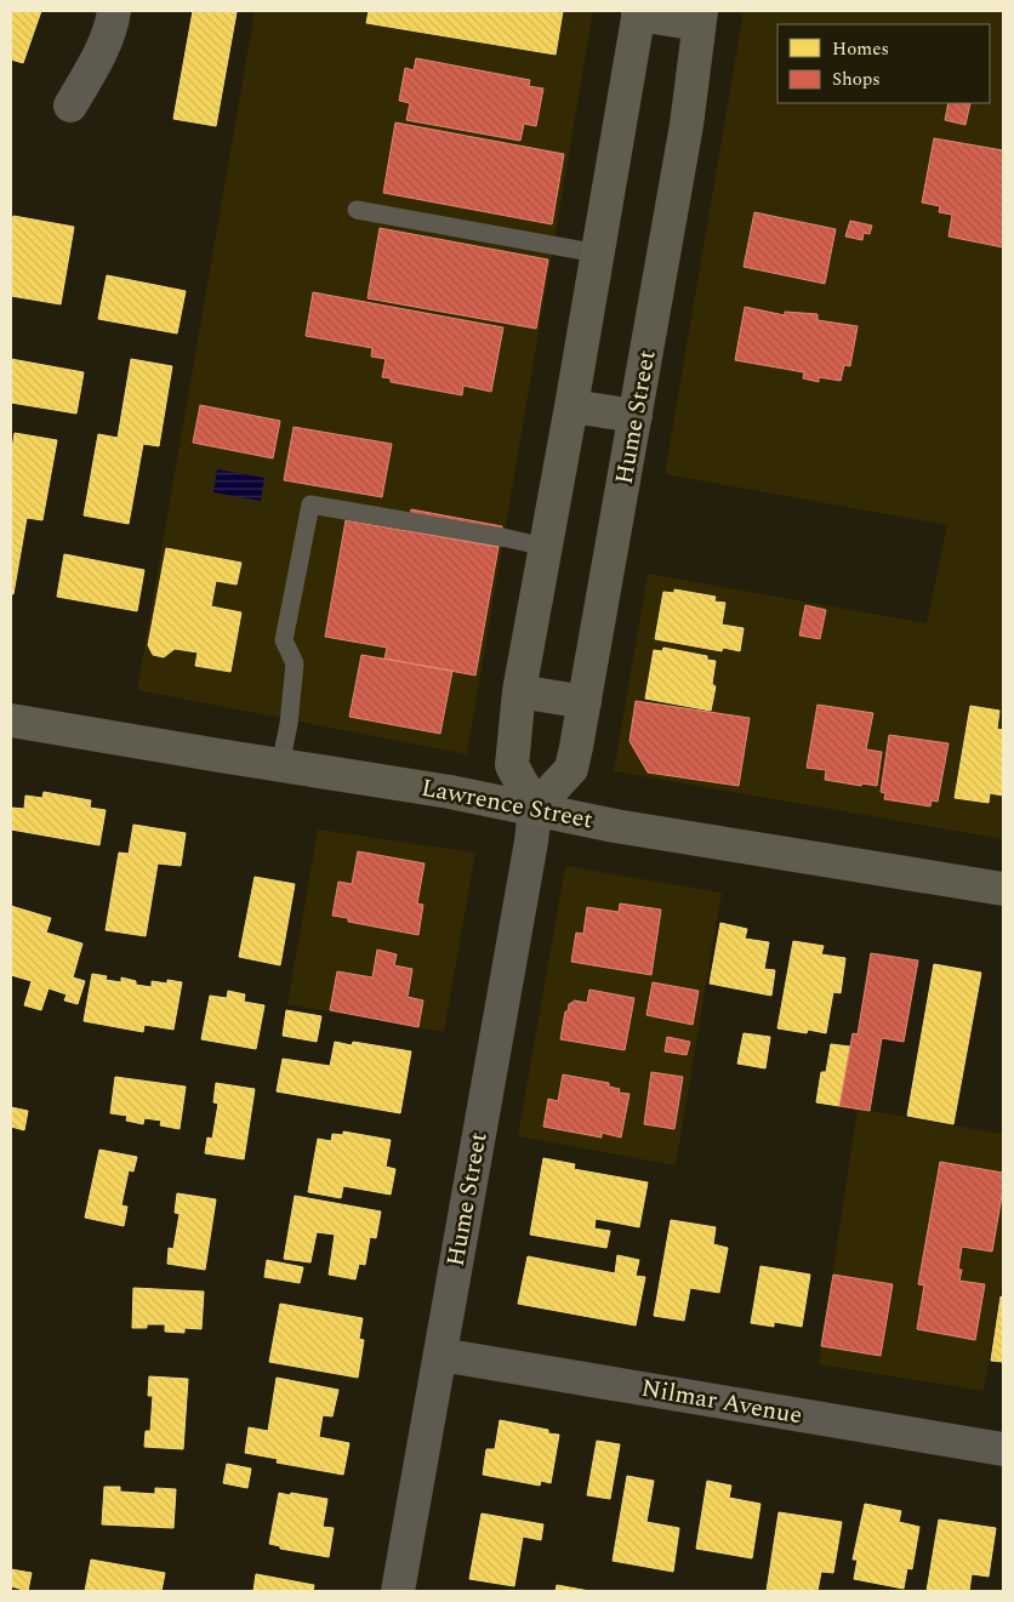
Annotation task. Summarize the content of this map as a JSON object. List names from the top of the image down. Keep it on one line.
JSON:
{"streets":{"street":["Hume Street","Lawrence Street","Nilmar Avenue"]},"crossings":[["Hume Street","Lawrence Street"],["Hume Street","Nilmar Avenue"]],"legend":["Homes","Shops"]}
